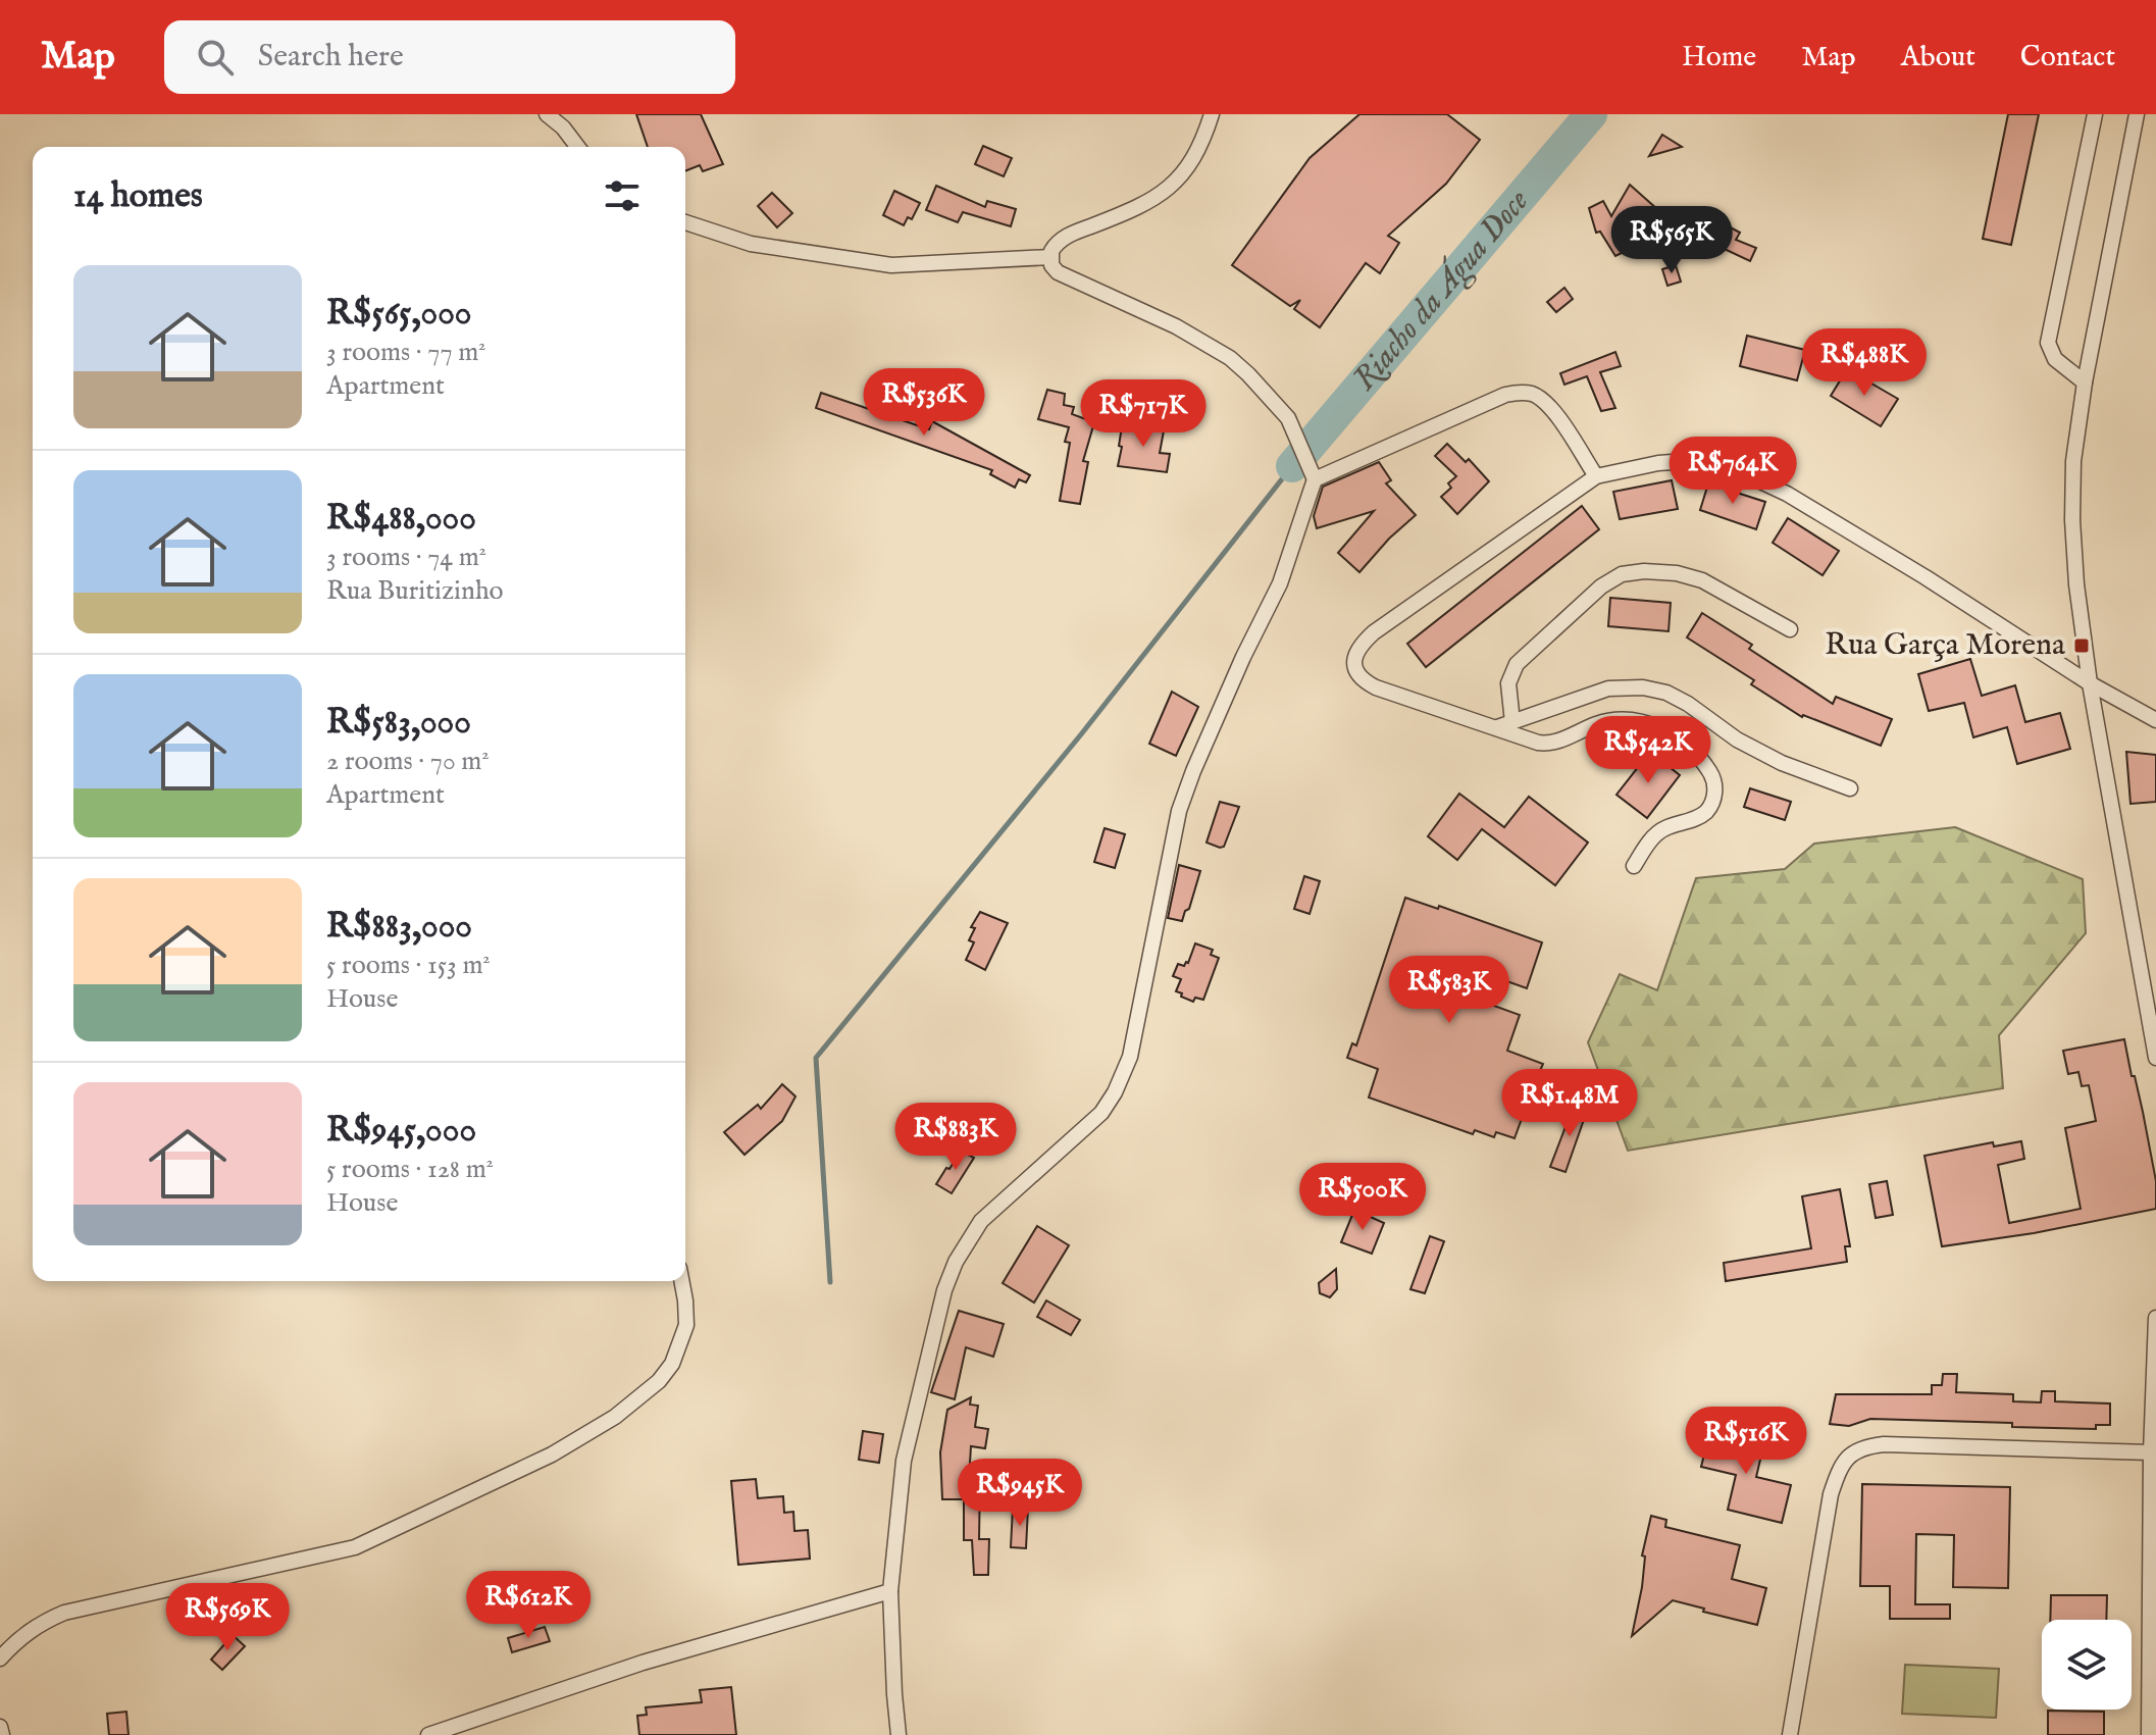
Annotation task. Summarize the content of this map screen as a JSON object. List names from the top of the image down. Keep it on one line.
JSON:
{"water":["Riacho da Água Doce"],"places":{"transit":["Rua Garça Morena"]},"page":{"header":"Map","search":"Search here","nav":["Home","Map","About","Contact"],"heading":"14 homes","price":["R$565K","R$488K","R$536K","R$717K","R$764K","R$542K","R$583K","R$1.48M","R$883K","R$500K","R$516K","R$945K","R$612K","R$569K"],"list":[{"name":"R$565,000","note":"3 rooms · 77 m² · Apartment"},{"name":"R$488,000","note":"3 rooms · 74 m² · Rua Buritizinho"},{"name":"R$583,000","note":"2 rooms · 70 m² · Apartment"},{"name":"R$883,000","note":"5 rooms · 153 m² · House"},{"name":"R$945,000","note":"5 rooms · 128 m² · House"}]}}
